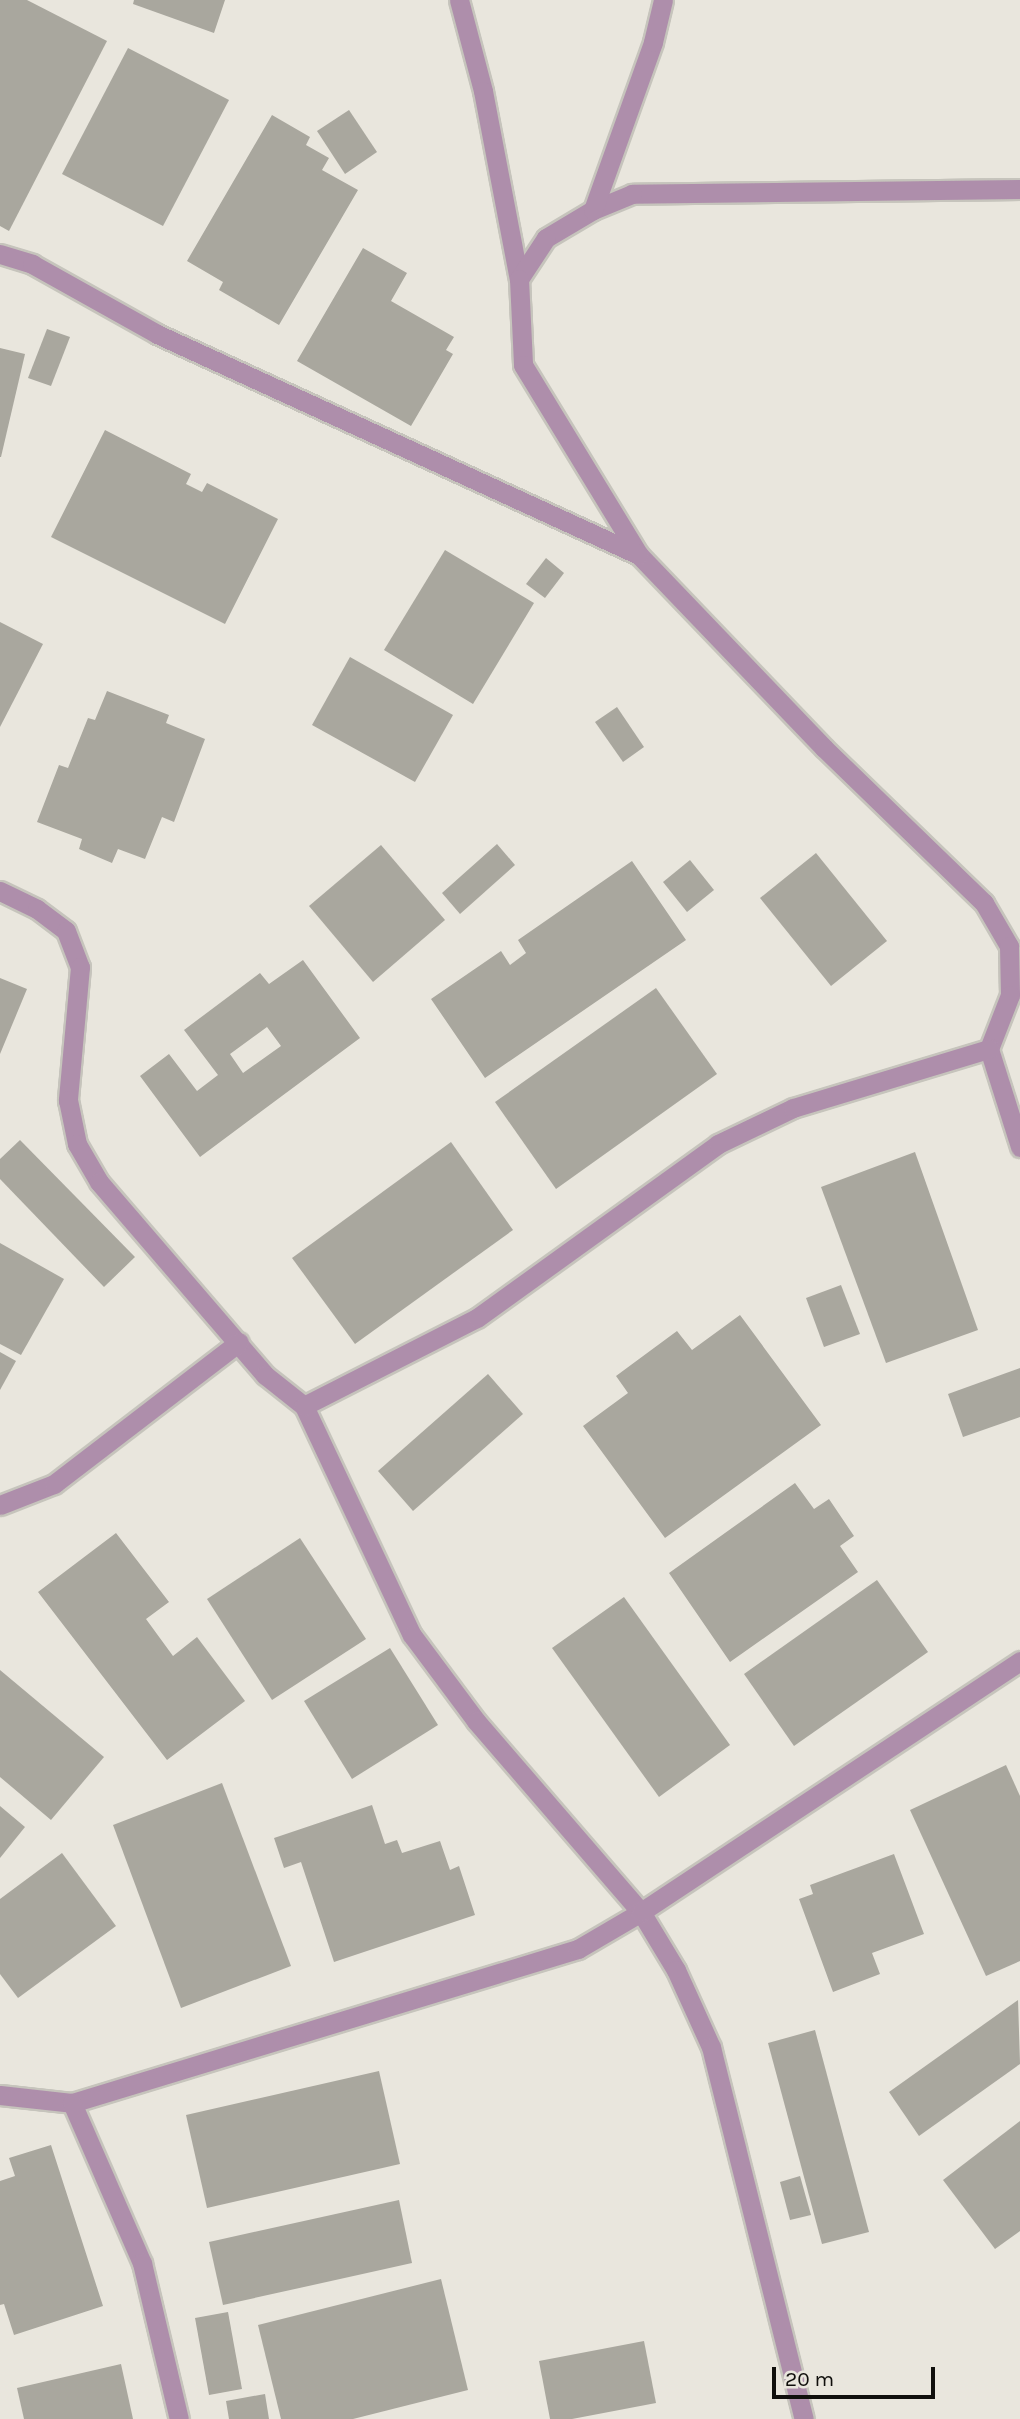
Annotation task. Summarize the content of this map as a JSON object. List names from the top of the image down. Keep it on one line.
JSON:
{"scale_bar":"20 m"}
